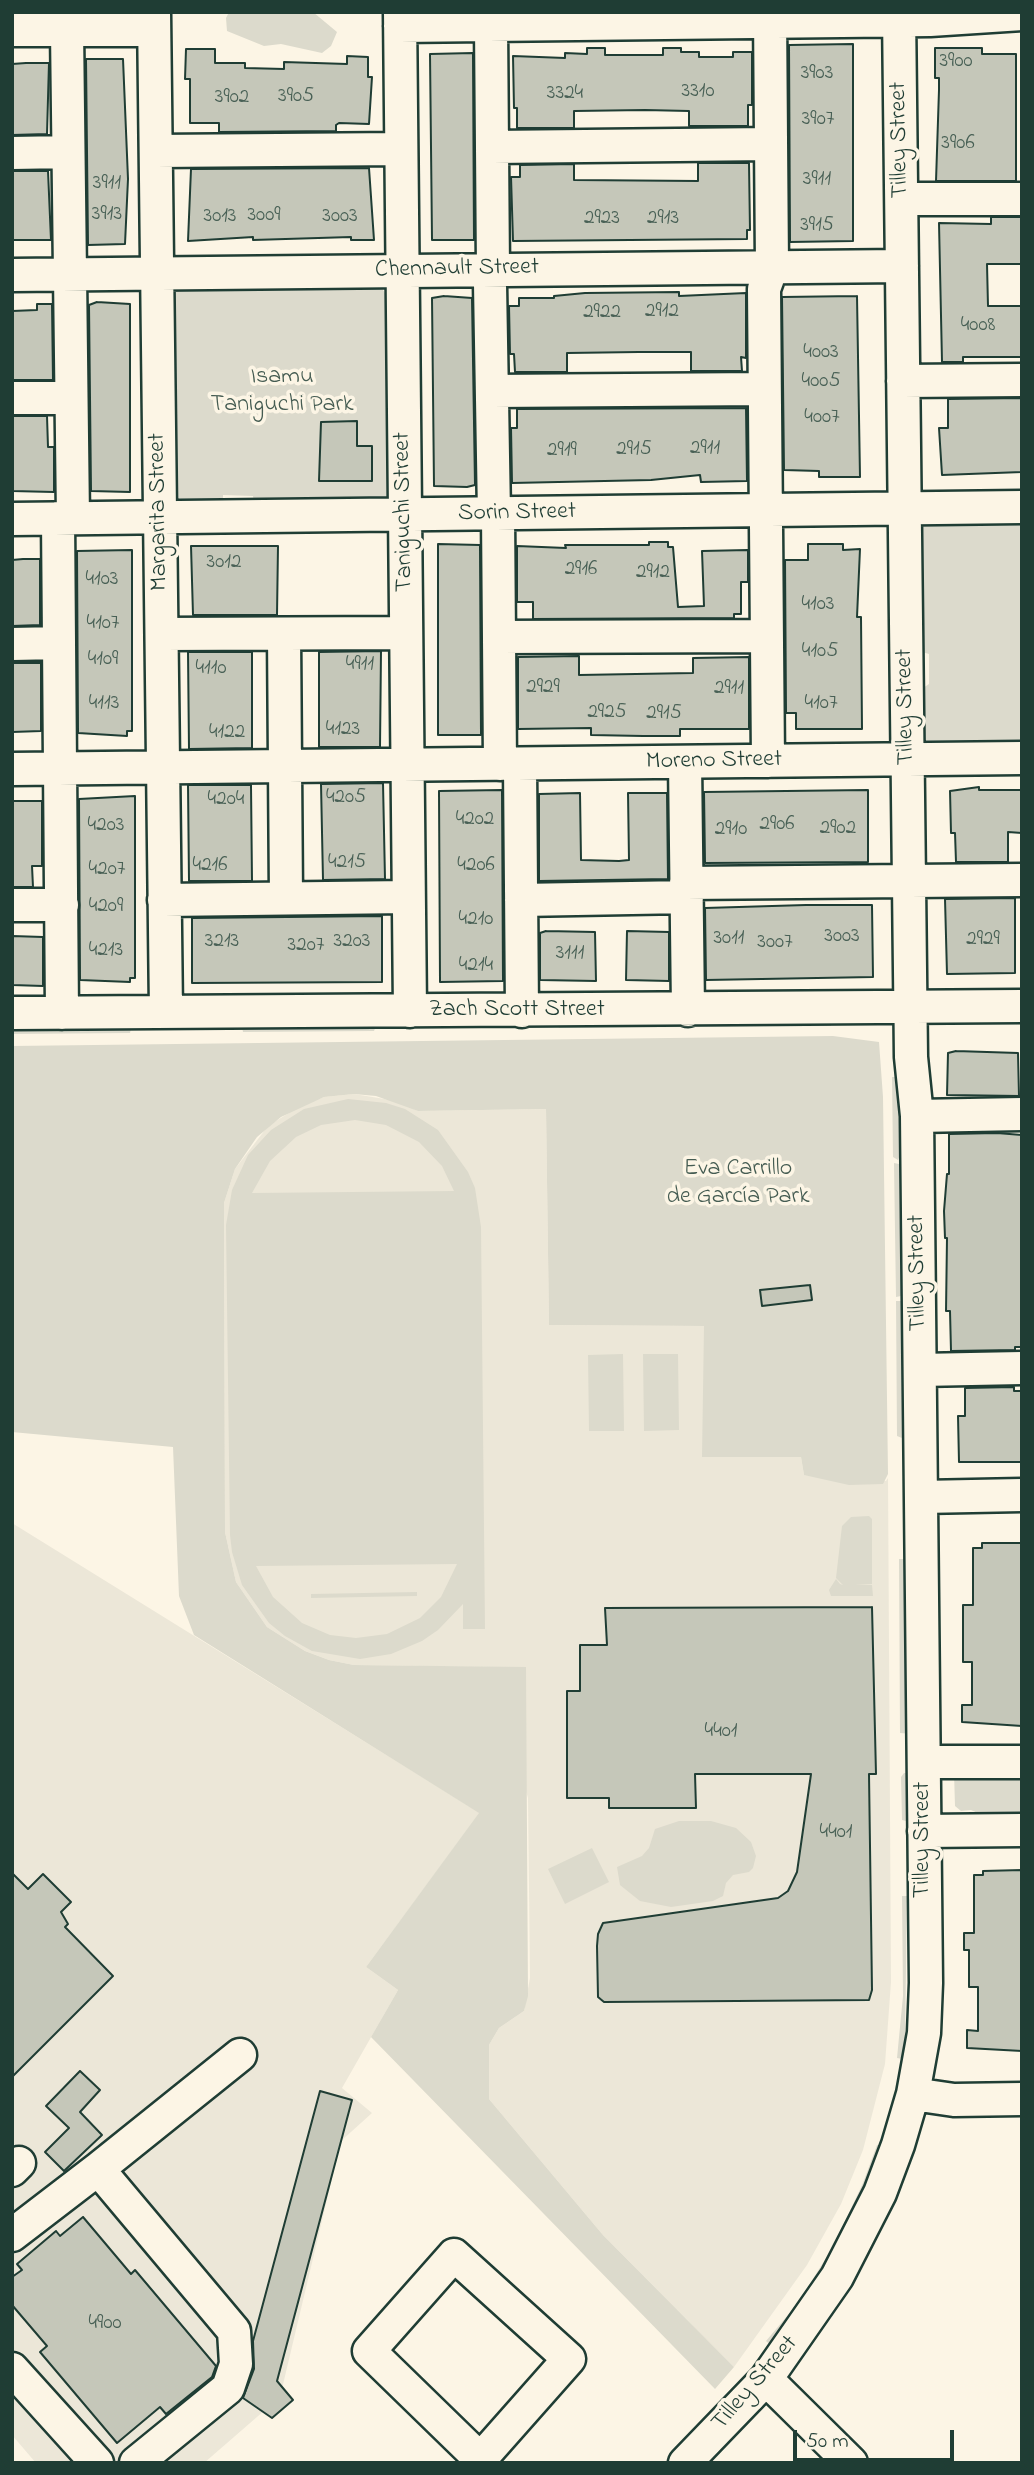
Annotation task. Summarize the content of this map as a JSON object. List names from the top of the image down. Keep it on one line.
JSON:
{"streets":{"street":["Tilley Street","Chennault Street","Margarita Street","Taniguchi Street","Sorin Street","Moreno Street","Zach Scott Street"]},"crossings":[["Tilley Street","Chennault Street"],["Tilley Street","Sorin Street"],["Tilley Street","Moreno Street"],["Tilley Street","Zach Scott Street"],["Chennault Street","Margarita Street"],["Chennault Street","Taniguchi Street"],["Margarita Street","Sorin Street"],["Margarita Street","Moreno Street"],["Margarita Street","Zach Scott Street"],["Taniguchi Street","Sorin Street"],["Taniguchi Street","Moreno Street"],["Taniguchi Street","Zach Scott Street"]],"parks":["Isamu Taniguchi Park","Eva Carrillo de García Park"],"house_numbers":["3900","3903","3310","3324","3905","3902","3907","3906","3911","3911","3913","3009","3013","3003","2923","2913","3915","2912","2922","4008","4003","4005","4007","2911","2915","2919","3012","2916","2912","4103","4103","4107","4105","4109","4911","4110","2929","2911","4113","4107","2925","2915","4123","4122","4205","4204","4202","2906","4203","2902","2910","4215","4216","4206","4207","4209","4210","3003","3011","2929","3213","3203","3007","3207","4213","3111","4214","4401","4401","4900"],"scale_bar":"50 m"}
